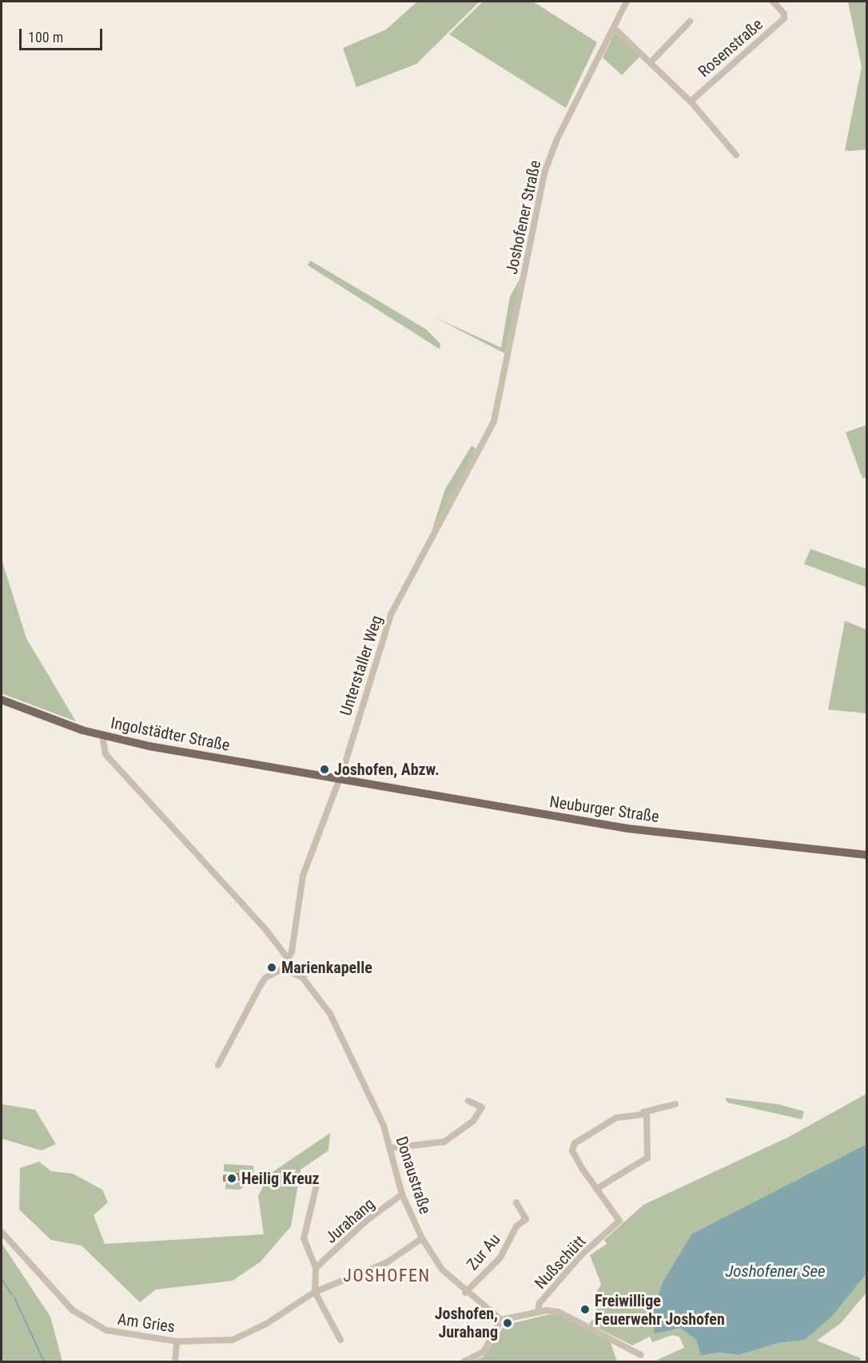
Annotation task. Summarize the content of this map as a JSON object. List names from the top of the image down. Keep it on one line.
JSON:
{"streets":{"main road":["Ingolstädter Straße","Neuburger Straße"],"street":["Rosenstraße","Joshofener Straße","Unterstaller Weg","Donaustraße","Jurahang","Zur Au","Nußschütt","Am Gries"]},"crossings":[["Joshofener Straße","Unterstaller Weg"],["Unterstaller Weg","Ingolstädter Straße"],["Unterstaller Weg","Neuburger Straße"],["Ingolstädter Straße","Neuburger Straße"],["Donaustraße","Jurahang"],["Donaustraße","Zur Au"],["Donaustraße","Am Gries"],["Jurahang","Am Gries"]],"districts":["JOSHOFEN"],"water":["Joshofener See"],"places":["Joshofen, Abzw.","Marienkapelle","Heilig Kreuz","Freiwillige Feuerwehr Joshofen","Joshofen, Jurahang"],"scale_bar":"100 m"}
